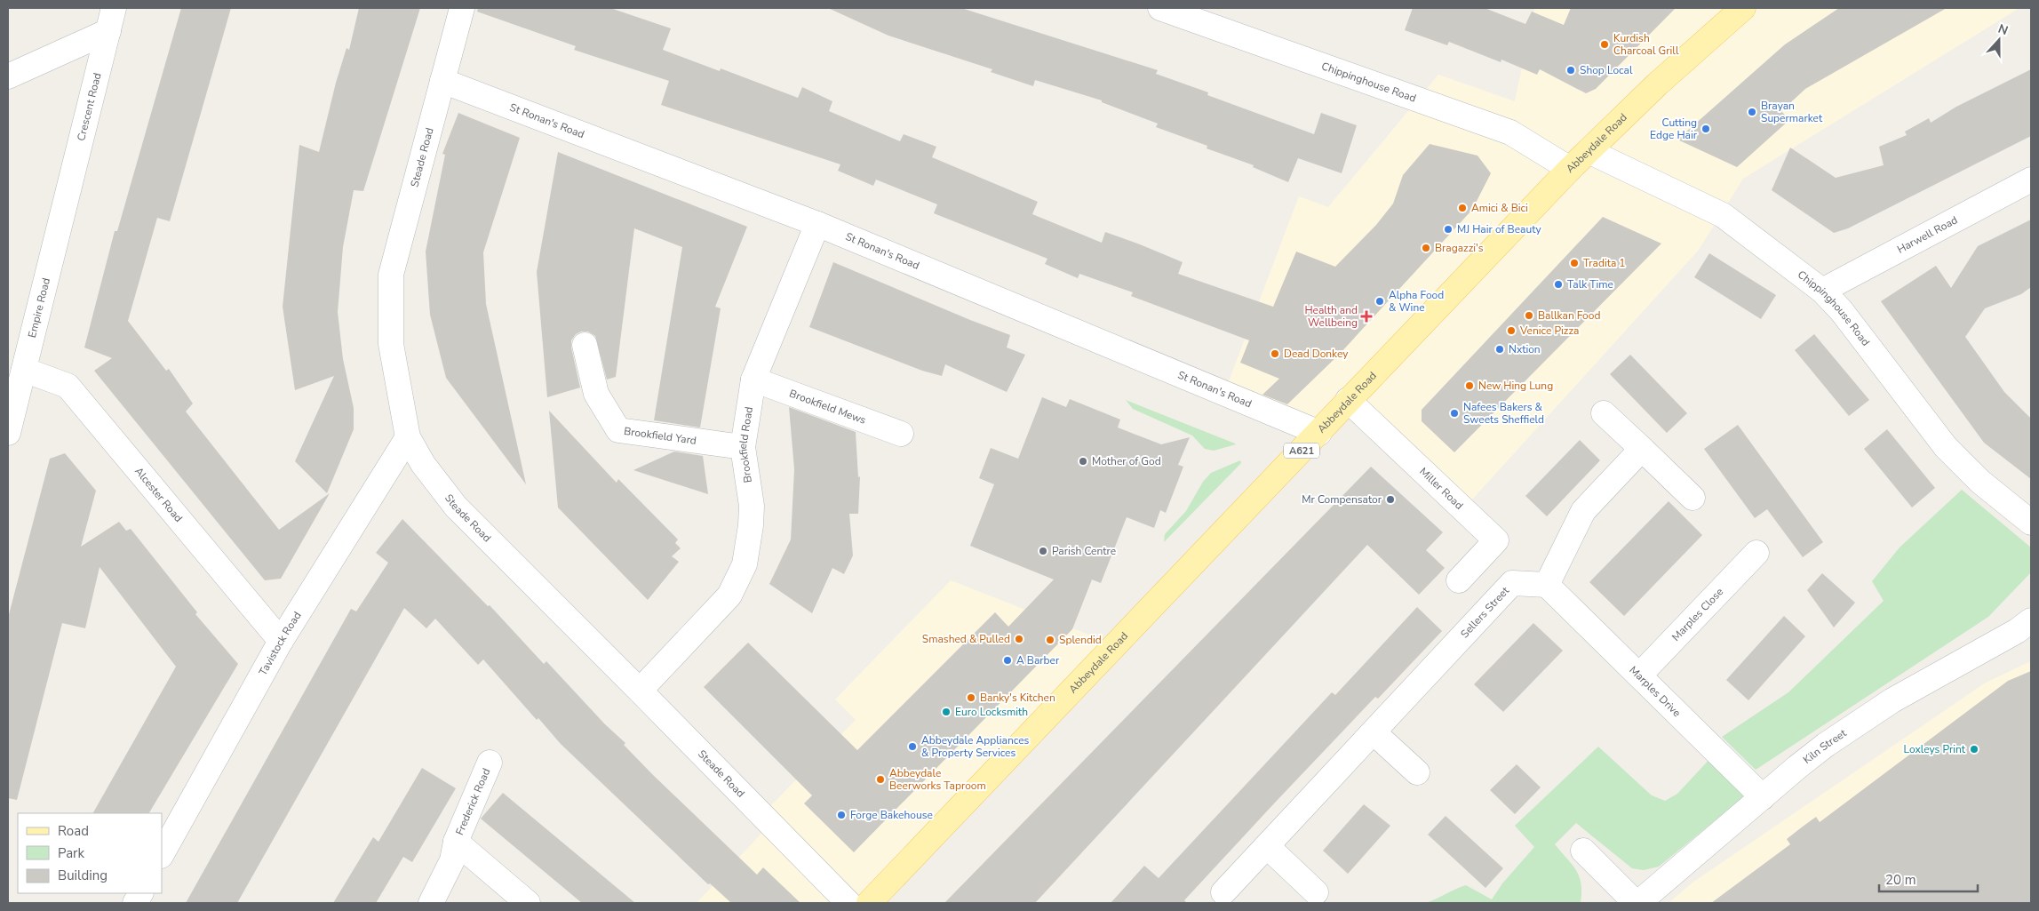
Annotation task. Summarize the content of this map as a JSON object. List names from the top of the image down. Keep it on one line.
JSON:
{"streets":{"main road":["Abbeydale Road","A621"],"street":["Chippinghouse Road","Crescent Road","St Ronan's Road","Steade Road","Harwell Road","Empire Road","Brookfield Mews","Brookfield Yard","Brookfield Road","Miller Road","Alcester Road","Sellers Street","Marples Close","Tavistock Road","Marples Drive","Kiln Street","Frederick Road"]},"crossings":[["Chippinghouse Road","Abbeydale Road"],["Chippinghouse Road","Harwell Road"],["Crescent Road","Empire Road"],["St Ronan's Road","Abbeydale Road"],["St Ronan's Road","Steade Road"],["St Ronan's Road","Brookfield Road"],["Abbeydale Road","Miller Road"],["Steade Road","Brookfield Road"],["Steade Road","Tavistock Road"],["Empire Road","Alcester Road"],["Brookfield Mews","Brookfield Road"],["Brookfield Yard","Brookfield Road"],["Alcester Road","Tavistock Road"],["Sellers Street","Marples Drive"],["Marples Close","Marples Drive"],["Marples Drive","Kiln Street"]],"places":{"other":["Kurdish Charcoal Grill","Shop Local","Brayan Supermarket","Cutting Edge Hair","Amici & Bici","MJ Hair of Beauty","Bragazzi's","Tradita 1","Talk Time","Alpha Food & Wine","Ballkan Food","Venice Pizza","Nxtion","Dead Donkey","New Hing Lung","Nafees Bakers & Sweets Sheffield","Mother of God","Mr Compensator","Parish Centre","Smashed & Pulled","Splendid","A Barber","Banky's Kitchen","Euro Locksmith","Abbeydale Appliances & Property Services","Loxleys Print","Abbeydale Beerworks Taproom","Forge Bakehouse"],"health":["Health and Wellbeing"]},"legend":["Road","Park","Building"],"scale_bar":"20 m","north":"top"}
